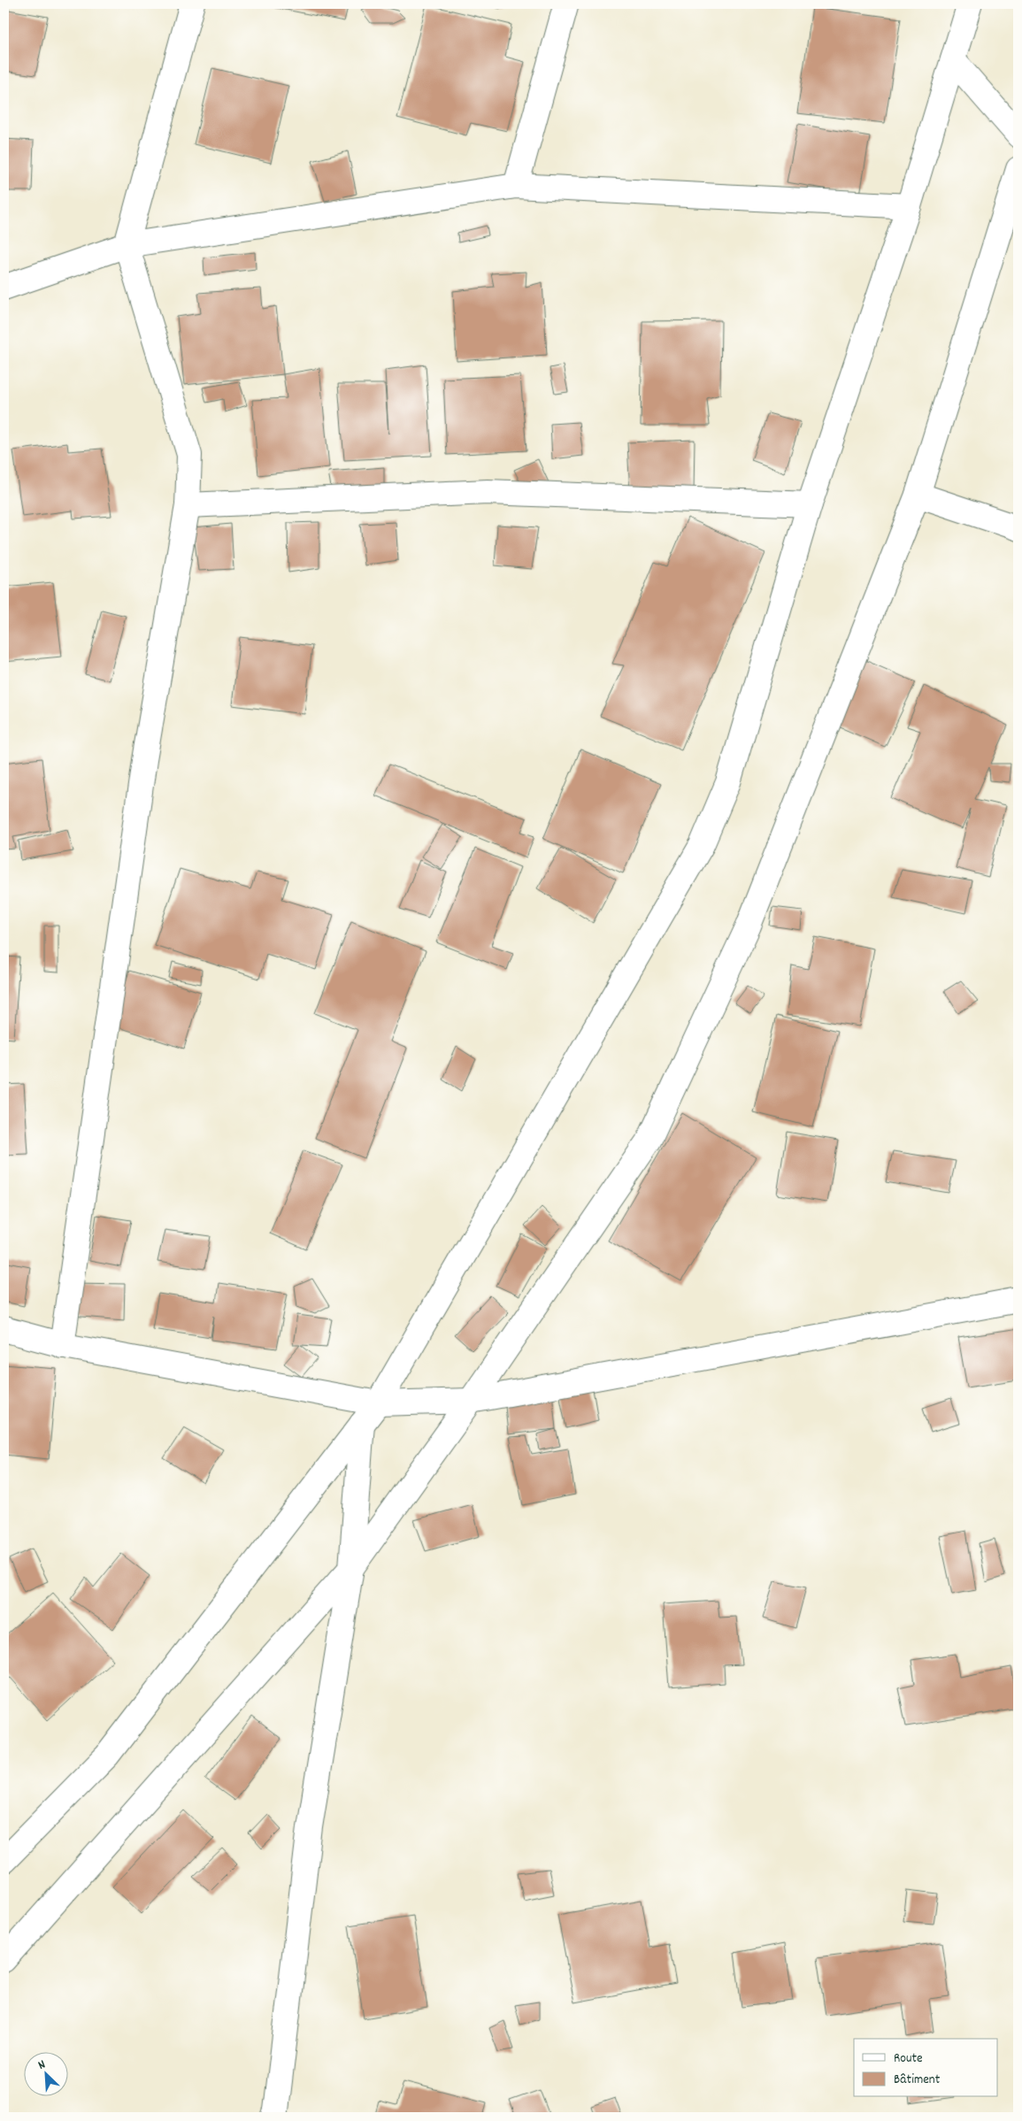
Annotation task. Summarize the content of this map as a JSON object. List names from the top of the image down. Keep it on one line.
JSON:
{"legend":["Route","Bâtiment"],"north":"top left"}
